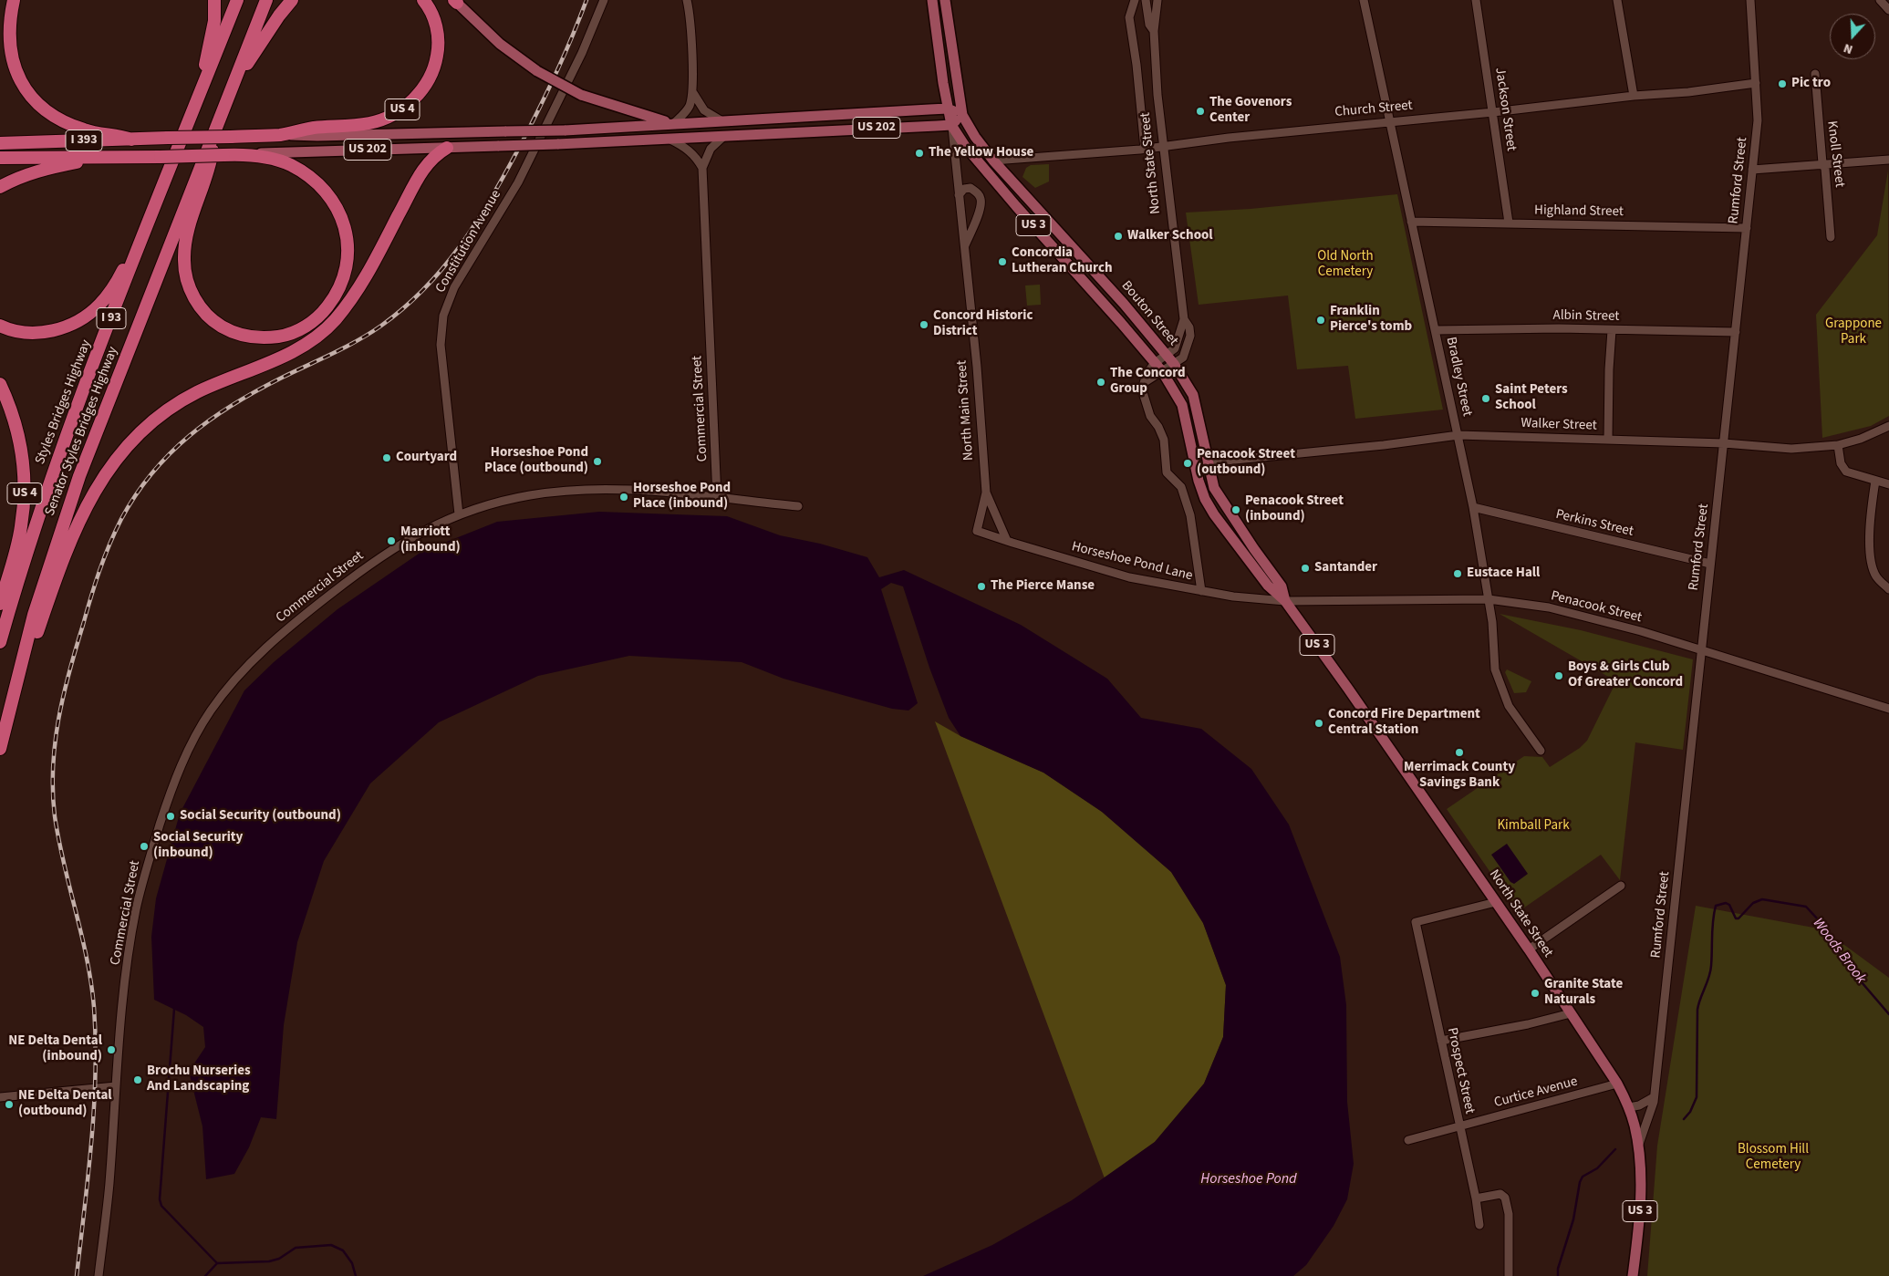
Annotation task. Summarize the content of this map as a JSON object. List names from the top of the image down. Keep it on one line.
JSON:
{"streets":{"highway":["US 4","I 393","I 93","Styles Bridges Highway","Senator Styles Bridges Highway"],"main road":["US 202","North State Street","US 3","Bouton Street"],"street":["Church Street","Jackson Street","Knoll Street","Rumford Street","Highland Street","Constitution Avenue","Albin Street","Bradley Street","Commercial Street","North Main Street","Walker Street","Perkins Street","Horseshoe Pond Lane","Penacook Street","Prospect Street","Curtice Avenue"]},"crossings":[["US 4","US 202"],["US 4","I 393"],["Church Street","Jackson Street"],["Church Street","North State Street"],["Church Street","Rumford Street"],["Church Street","Bouton Street"],["Church Street","Bradley Street"],["Jackson Street","Highland Street"],["US 202","I 393"],["US 202","US 3"],["US 202","Bouton Street"],["US 202","Commercial Street"],["US 202","North Main Street"],["North State Street","Rumford Street"],["North State Street","Bouton Street"],["North State Street","Walker Street"],["North State Street","Horseshoe Pond Lane"],["North State Street","Penacook Street"],["North State Street","Prospect Street"],["North State Street","Curtice Avenue"],["Rumford Street","Highland Street"],["Rumford Street","Albin Street"],["Rumford Street","Walker Street"],["Rumford Street","Perkins Street"],["Rumford Street","Penacook Street"],["Highland Street","Bradley Street"],["US 3","Bouton Street"],["Constitution Avenue","Commercial Street"],["Bouton Street","North Main Street"],["Albin Street","Bradley Street"],["I 93","Senator Styles Bridges Highway"],["Bradley Street","Walker Street"],["Bradley Street","Perkins Street"],["Bradley Street","Penacook Street"],["North Main Street","Horseshoe Pond Lane"],["Horseshoe Pond Lane","Penacook Street"],["Prospect Street","Curtice Avenue"]],"water":["Woods Brook","Horseshoe Pond"],"parks":["Old North Cemetery","Grappone Park","Kimball Park","Blossom Hill Cemetery"],"places":["Pic tro","The Govenors Center","The Yellow House","Walker School","Concordia Lutheran Church","Franklin Pierce's tomb","Concord Historic District","The Concord Group","Saint Peters School","Courtyard","Horseshoe Pond Place (outbound)","Penacook Street (outbound)","Horseshoe Pond Place (inbound)","Penacook Street (inbound)","Marriott (inbound)","Santander","Eustace Hall","The Pierce Manse","Boys & Girls Club Of Greater Concord","Concord Fire Department Central Station","Merrimack County Savings Bank","Social Security (outbound)","Social Security (inbound)","Granite State Naturals","NE Delta Dental (inbound)","Brochu Nurseries And Landscaping","NE Delta Dental (outbound)"],"north":"bottom"}
